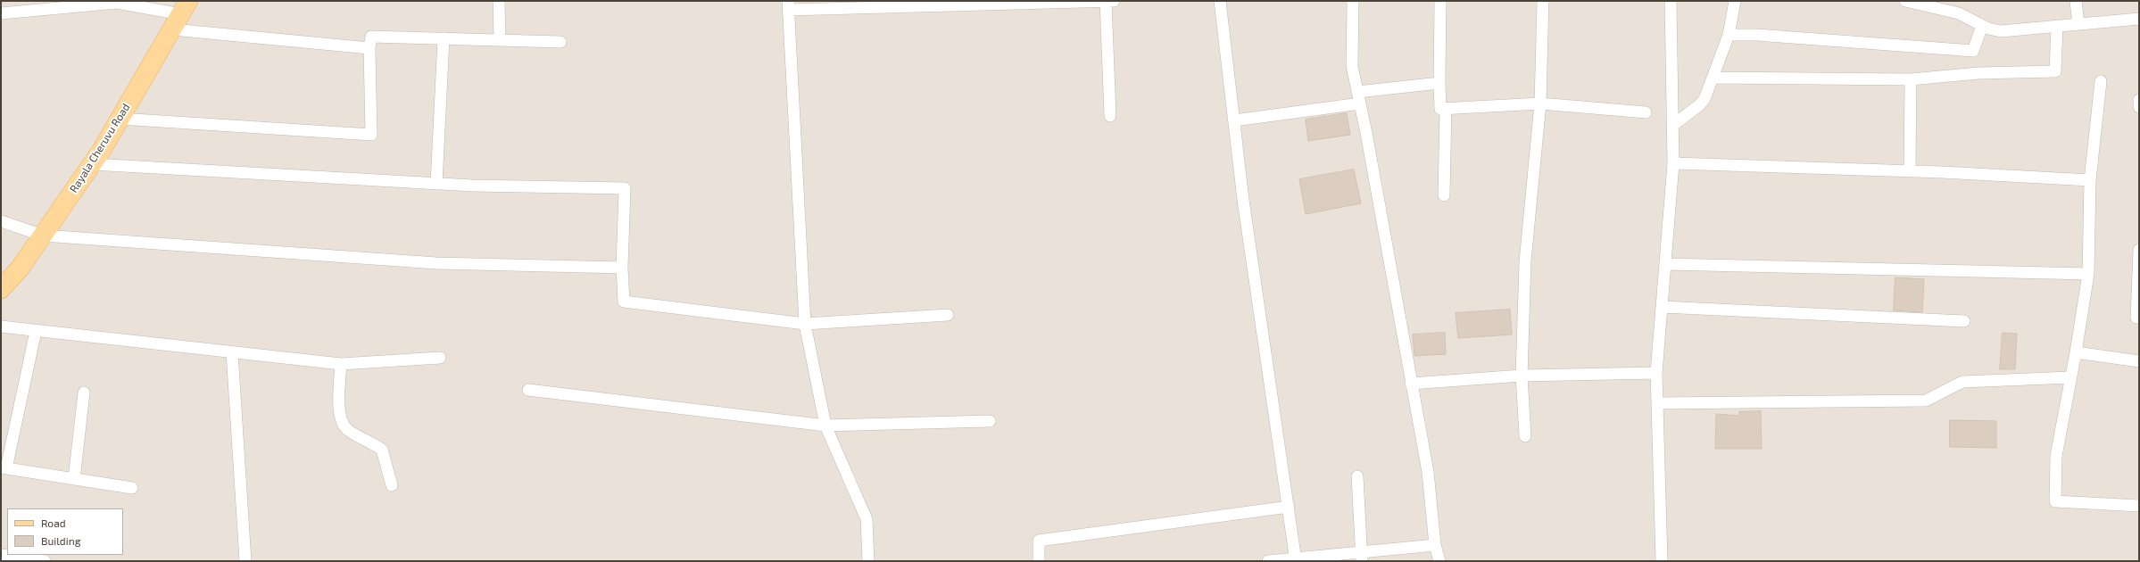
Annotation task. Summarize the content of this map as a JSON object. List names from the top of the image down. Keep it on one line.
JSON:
{"streets":{"main road":["Rayala Cheruvu Road"]},"legend":["Road","Building"]}
